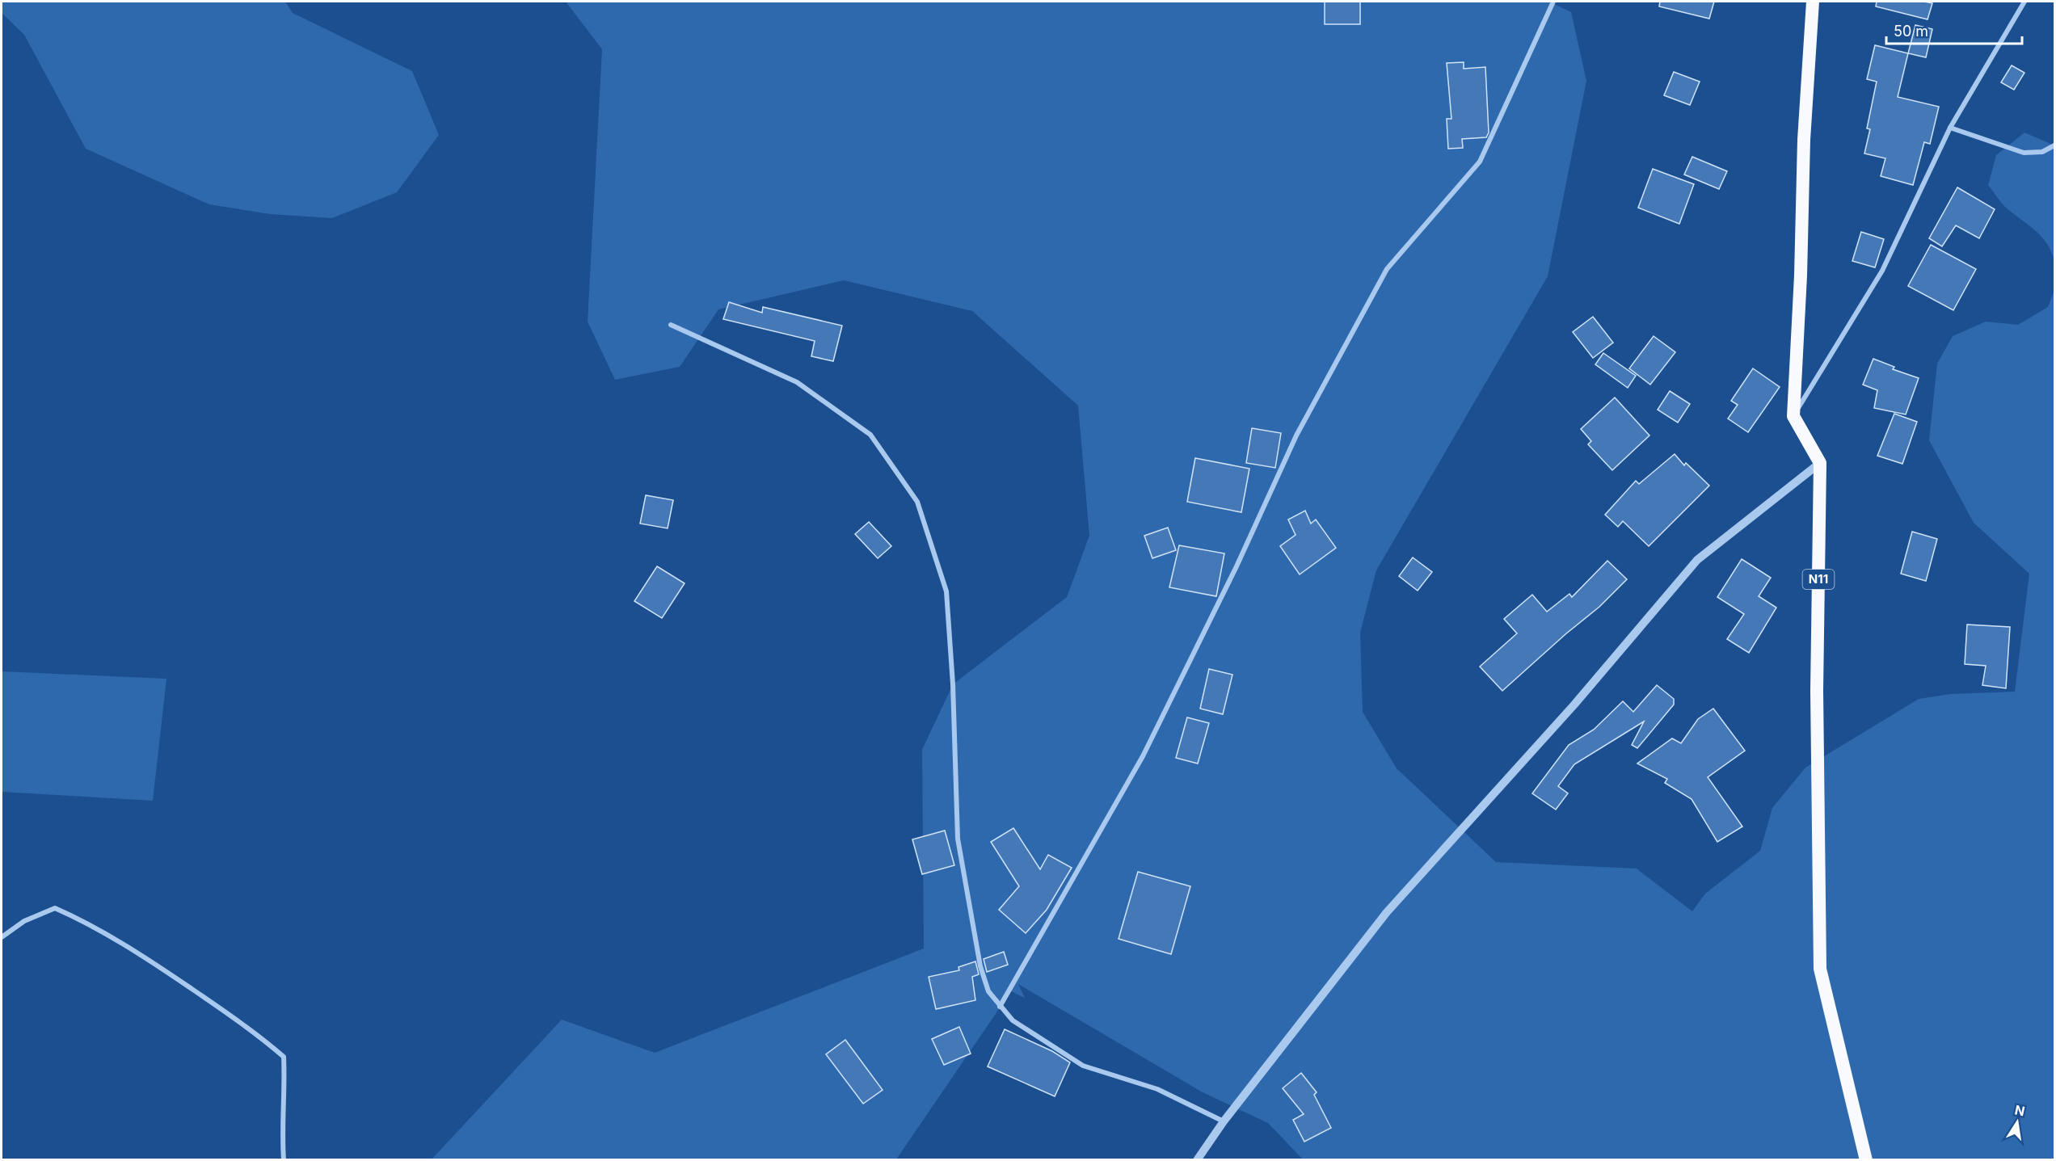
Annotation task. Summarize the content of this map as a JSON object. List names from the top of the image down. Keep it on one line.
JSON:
{"streets":{"highway":["N11"]},"scale_bar":"50 m","north":"top"}
